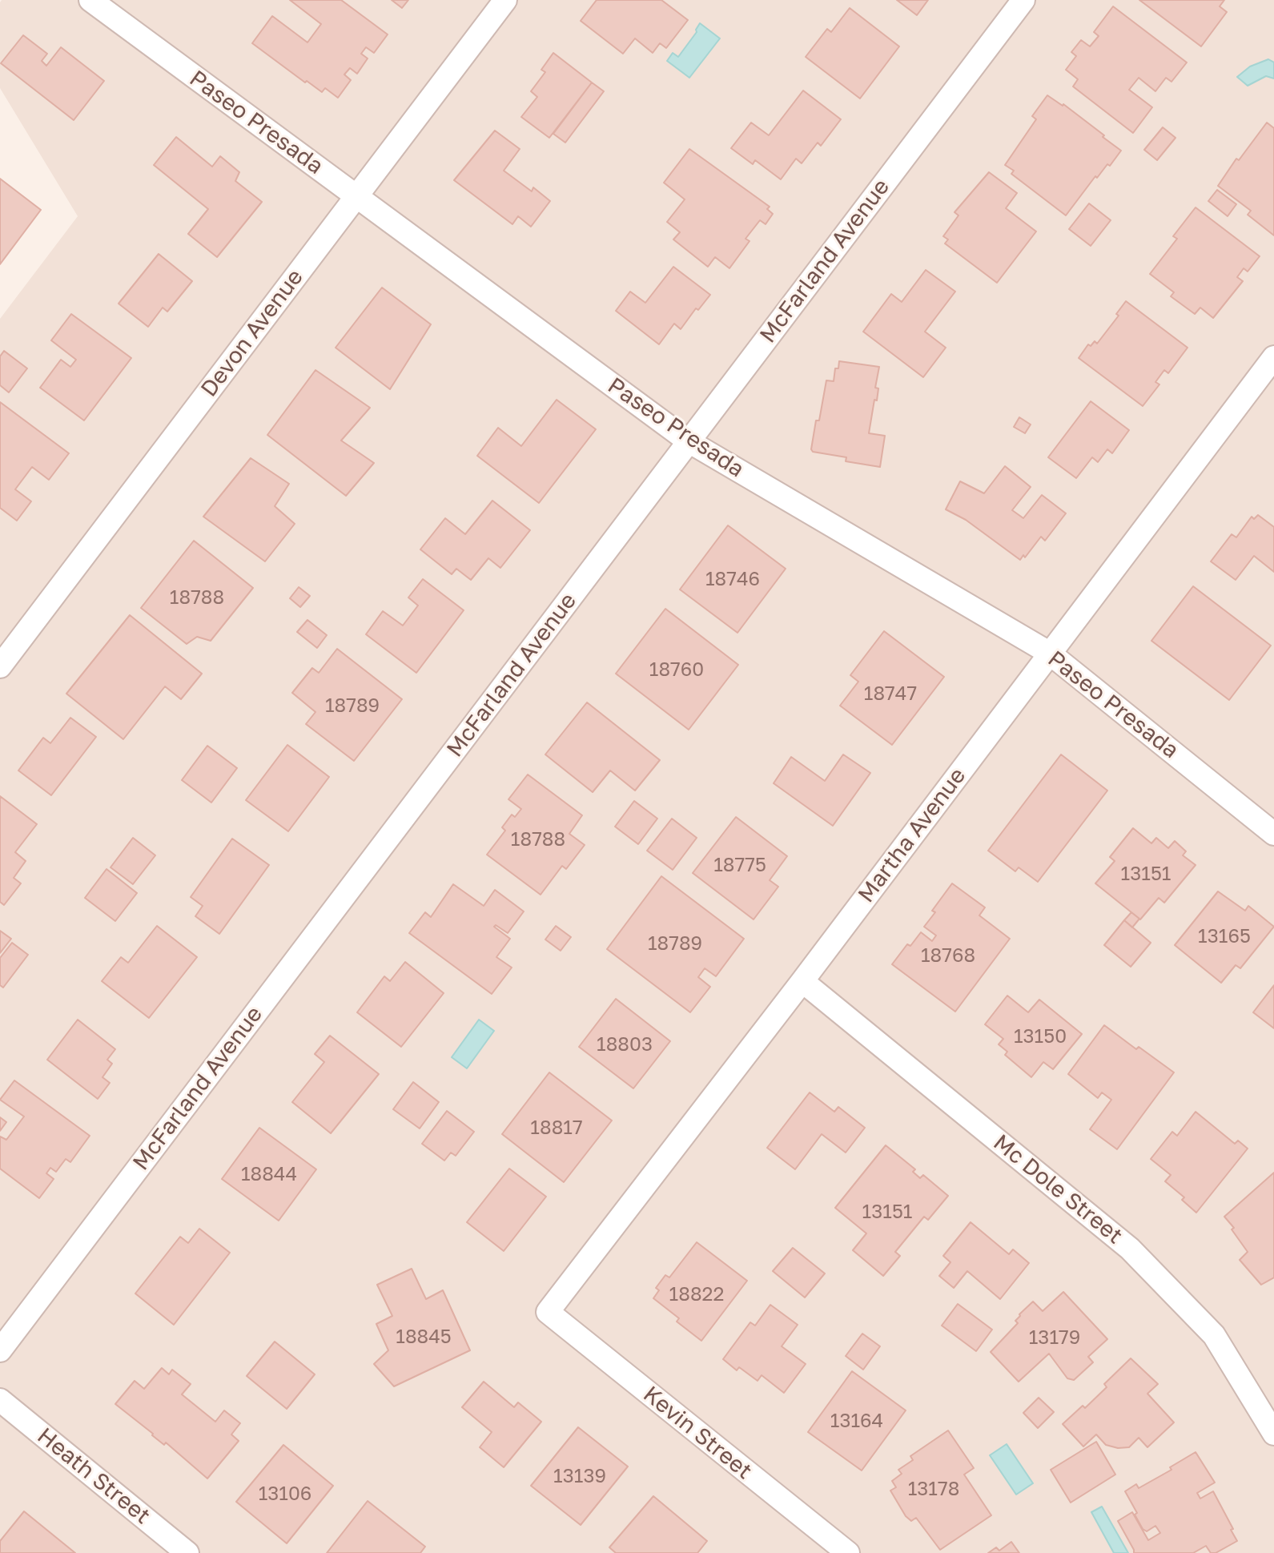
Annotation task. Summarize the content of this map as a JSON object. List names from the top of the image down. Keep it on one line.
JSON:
{"streets":{"street":["Paseo Presada","McFarland Avenue","Devon Avenue","Martha Avenue","Mc Dole Street","Kevin Street","Heath Street"]},"crossings":[["Paseo Presada","McFarland Avenue"],["Paseo Presada","Devon Avenue"],["Paseo Presada","Martha Avenue"],["Martha Avenue","Mc Dole Street"],["Martha Avenue","Kevin Street"]],"house_numbers":["18746","18788","18760","18747","18789","18788","18775","13151","13165","18789","18768","13150","18803","18817","18844","13151","18822","18845","13179","13164","13139","13178","13106"]}
